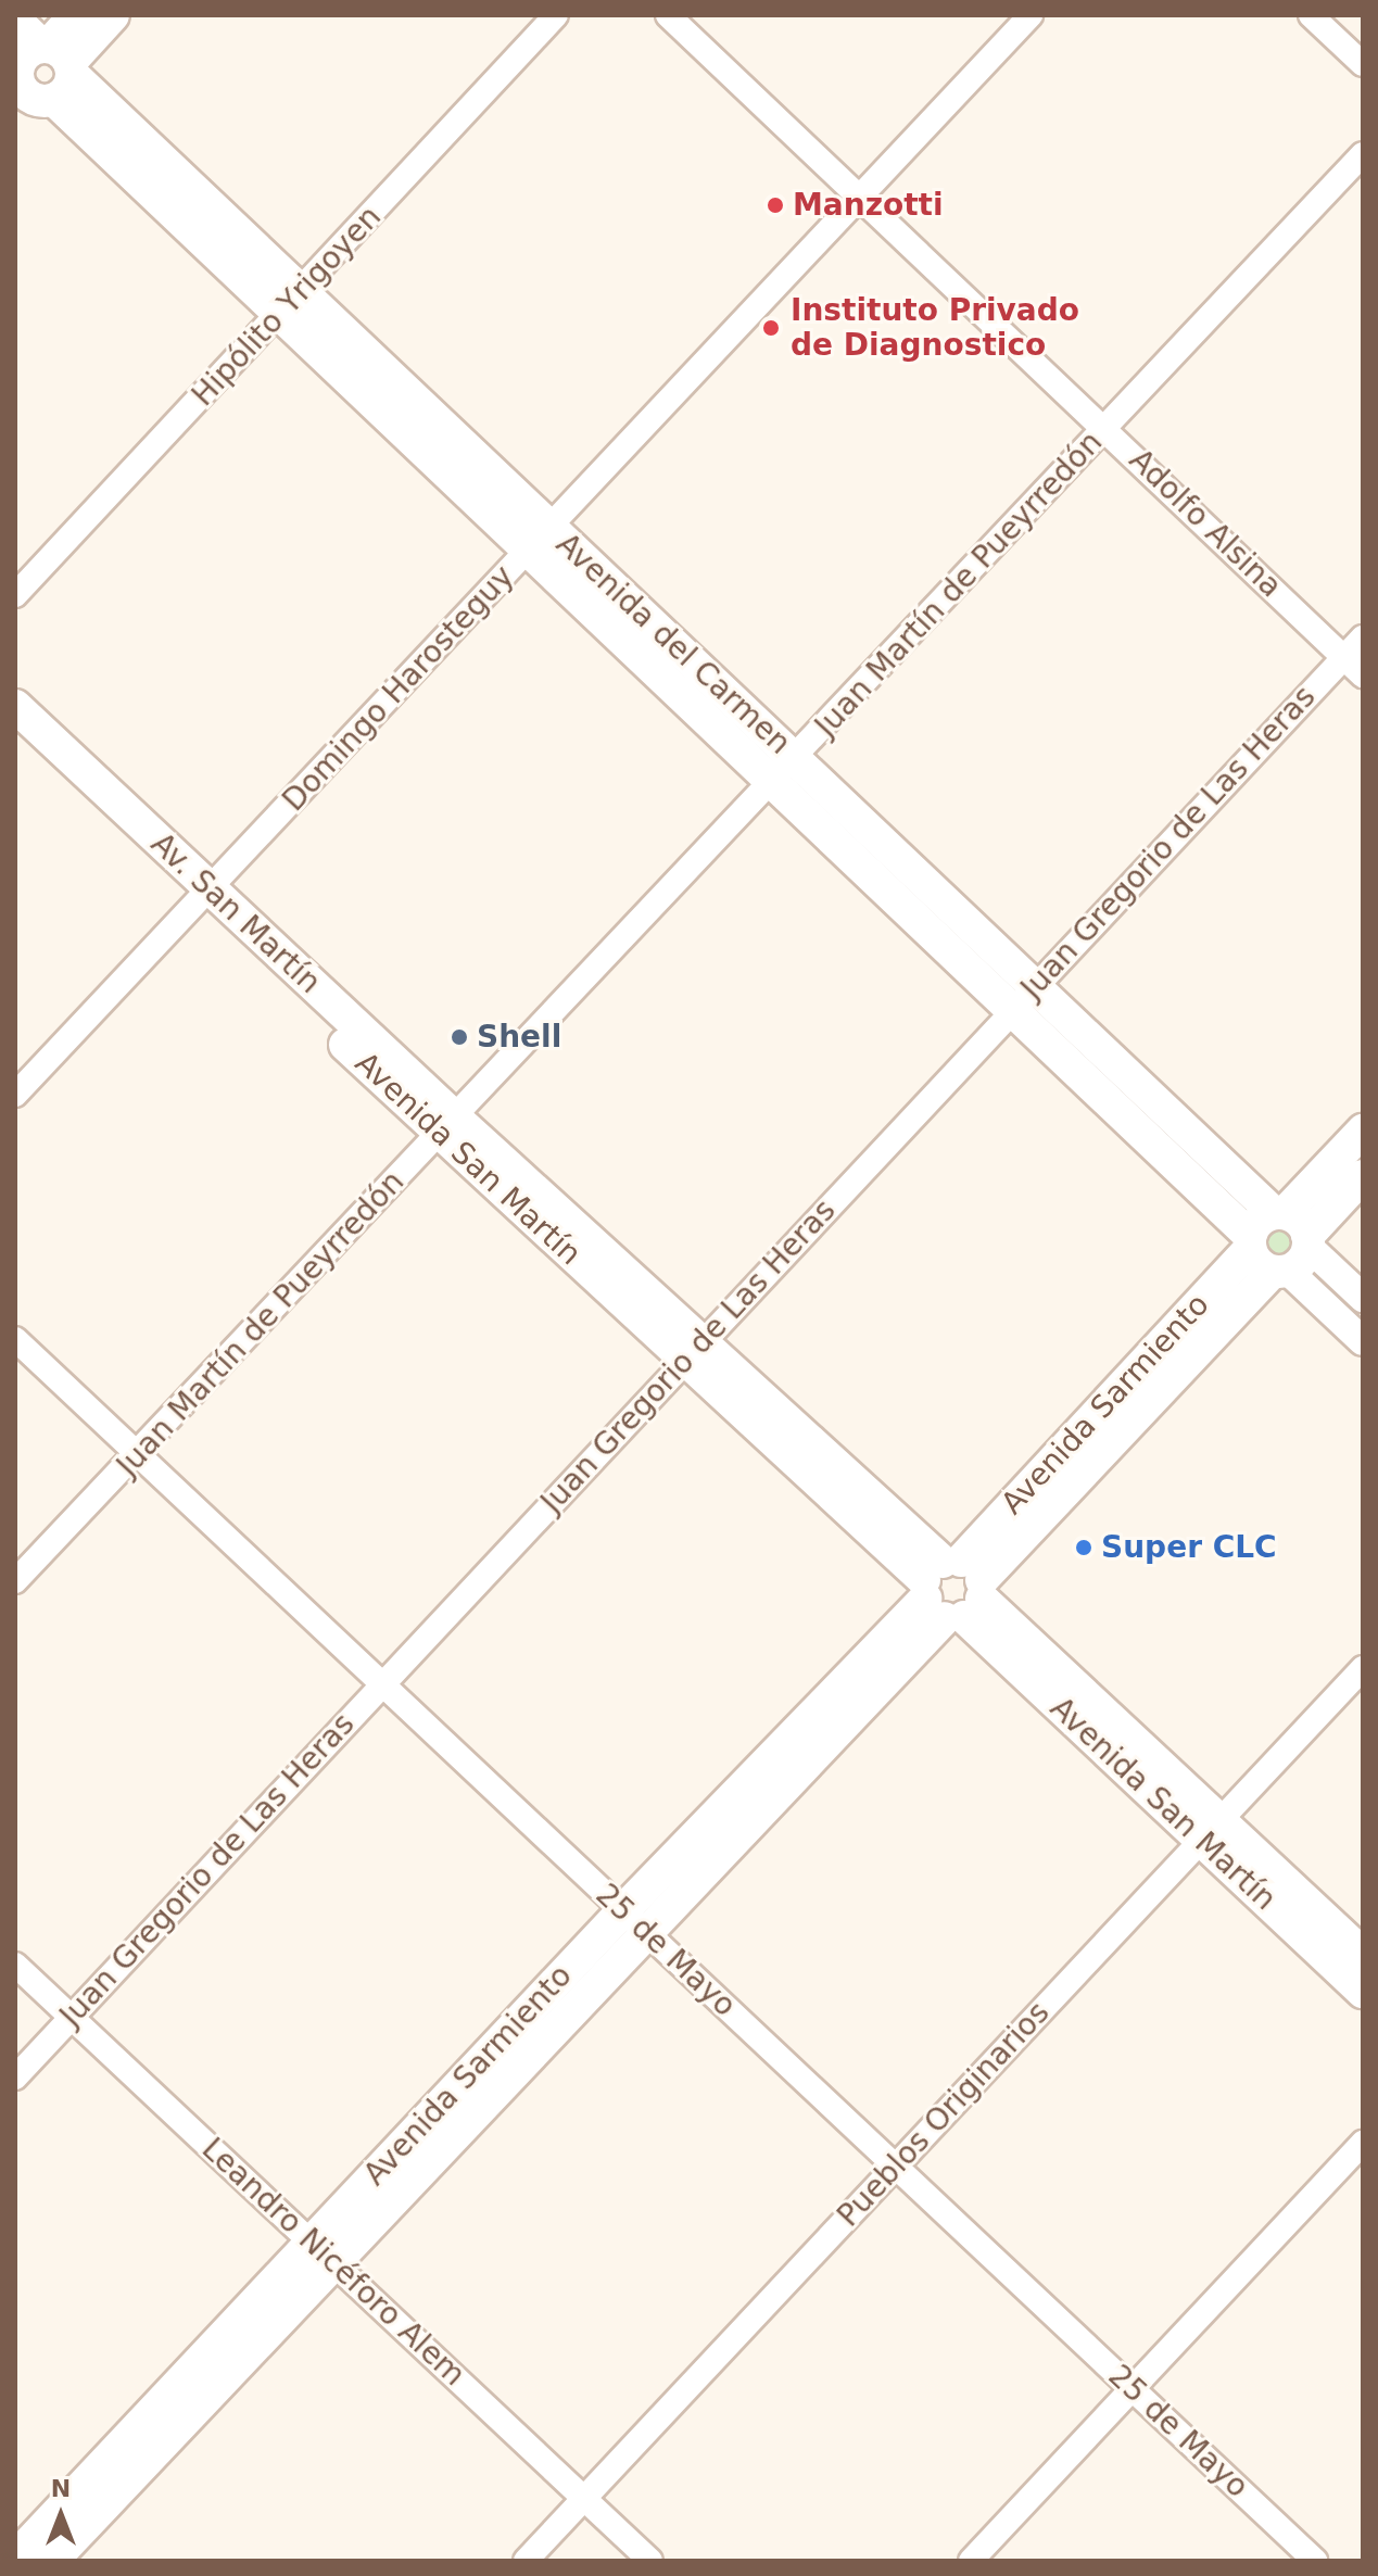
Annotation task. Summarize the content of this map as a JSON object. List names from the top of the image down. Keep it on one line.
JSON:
{"streets":{"main road":["Avenida del Carmen","Av. San Martín","Avenida San Martín","Avenida Sarmiento"],"street":["Hipólito Yrigoyen","Adolfo Alsina","Juan Martín de Pueyrredón","Domingo Harosteguy","Juan Gregorio de Las Heras","25 de Mayo","Pueblos Originarios","Leandro Nicéforo Alem"]},"crossings":[["Hipólito Yrigoyen","Avenida del Carmen"],["Adolfo Alsina","Juan Martín de Pueyrredón"],["Adolfo Alsina","Domingo Harosteguy"],["Adolfo Alsina","Juan Gregorio de Las Heras"],["Juan Martín de Pueyrredón","Avenida del Carmen"],["Juan Martín de Pueyrredón","Avenida San Martín"],["Juan Martín de Pueyrredón","25 de Mayo"],["Avenida del Carmen","Domingo Harosteguy"],["Avenida del Carmen","Juan Gregorio de Las Heras"],["Avenida del Carmen","Avenida Sarmiento"],["Domingo Harosteguy","Av. San Martín"],["Domingo Harosteguy","Avenida San Martín"],["Juan Gregorio de Las Heras","Avenida San Martín"],["Juan Gregorio de Las Heras","25 de Mayo"],["Juan Gregorio de Las Heras","Leandro Nicéforo Alem"],["Av. San Martín","Avenida San Martín"],["Avenida San Martín","Avenida Sarmiento"],["Avenida San Martín","Pueblos Originarios"],["Avenida Sarmiento","25 de Mayo"],["Avenida Sarmiento","Leandro Nicéforo Alem"],["25 de Mayo","Pueblos Originarios"],["Pueblos Originarios","Leandro Nicéforo Alem"]],"places":["Manzotti","Instituto Privado de Diagnostico","Shell","Super CLC"],"north":"top"}
